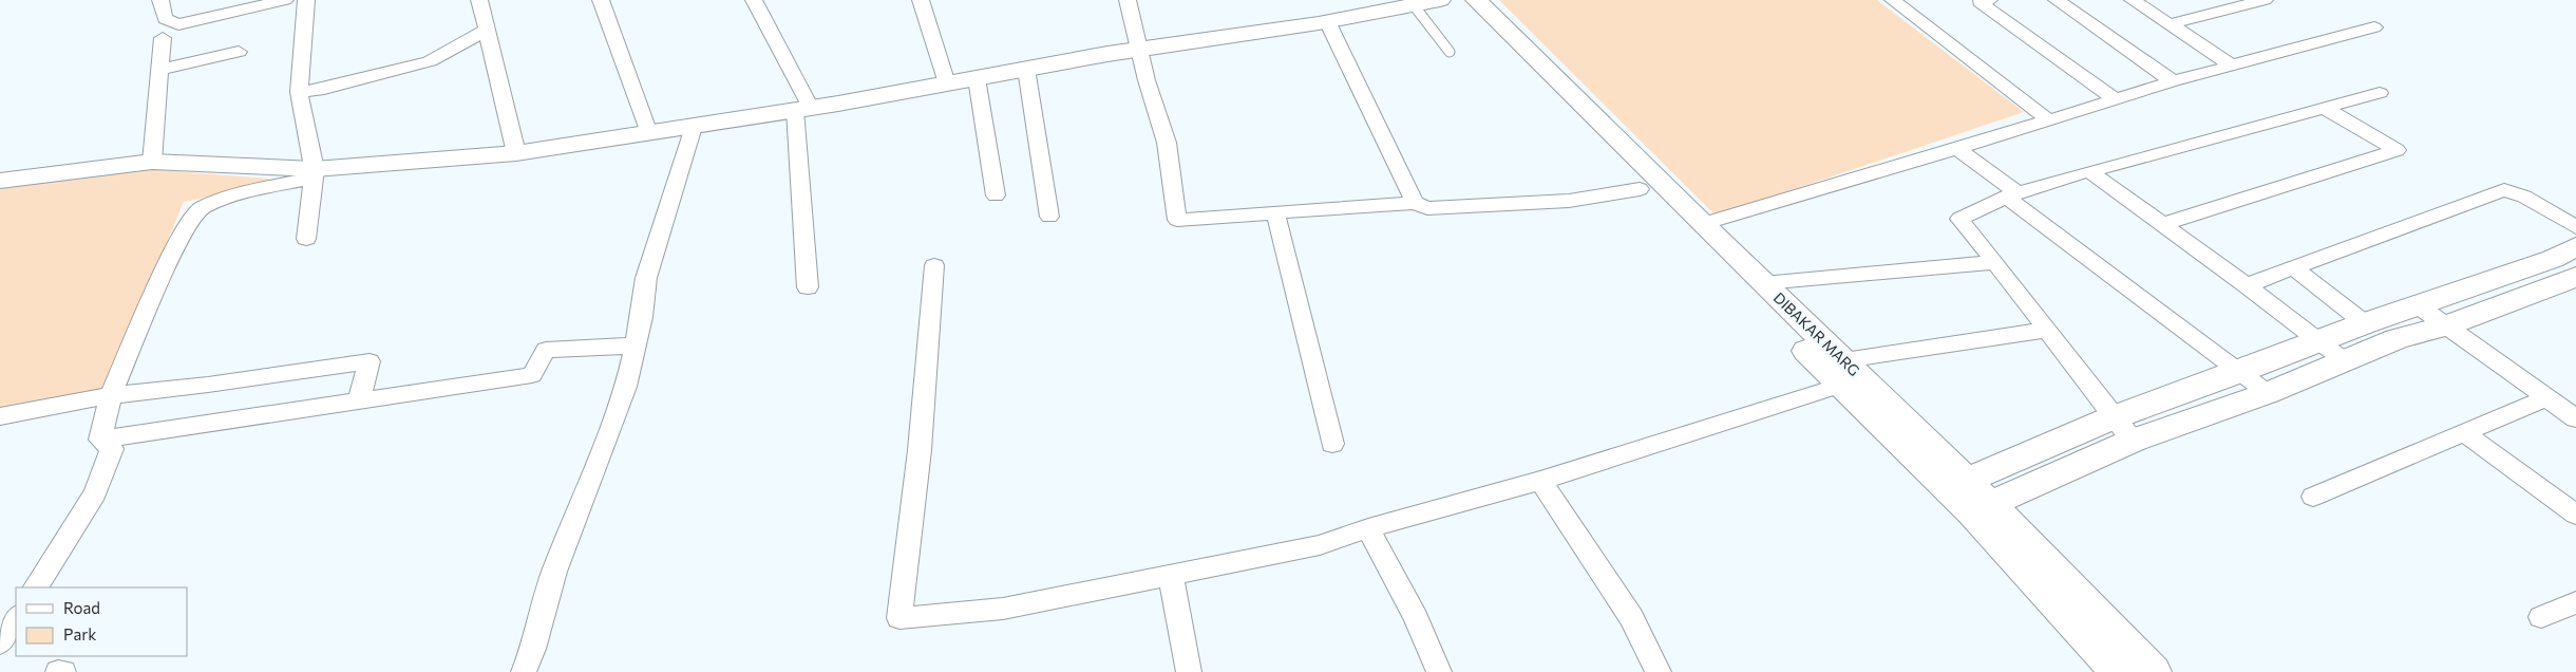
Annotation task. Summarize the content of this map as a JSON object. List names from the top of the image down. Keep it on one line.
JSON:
{"streets":{"street":["DIBAKAR MARG"]},"legend":["Road","Park"]}
